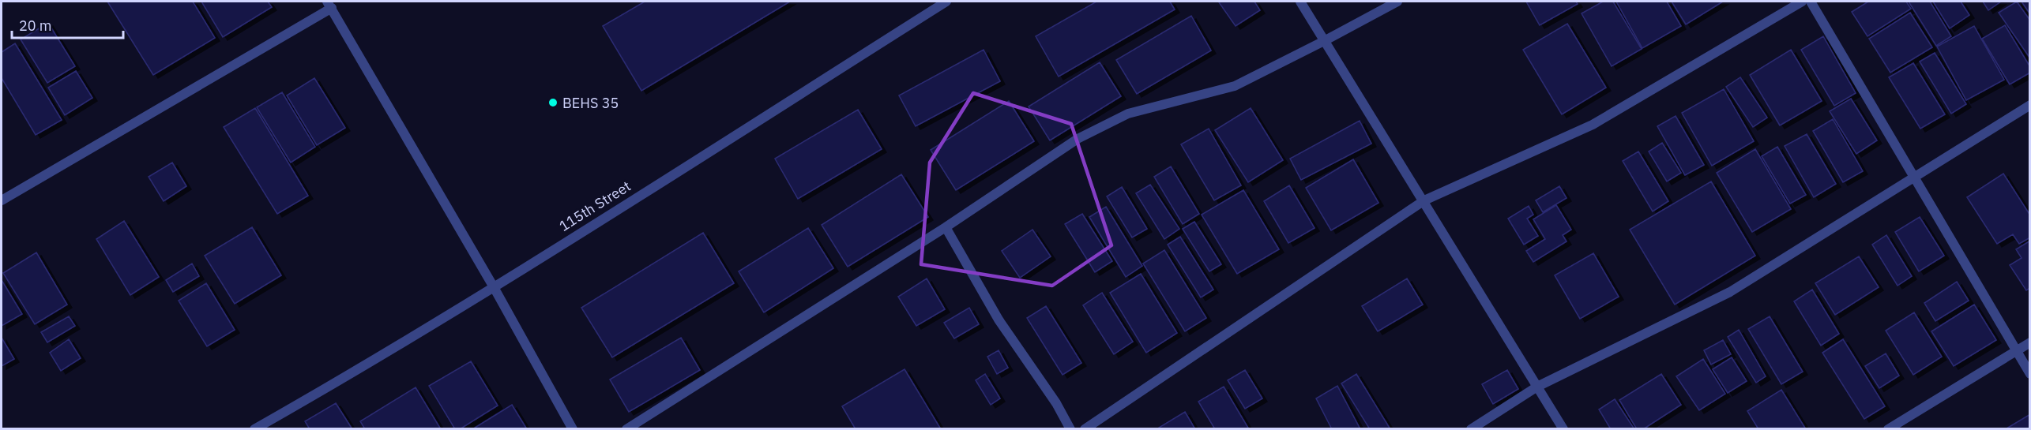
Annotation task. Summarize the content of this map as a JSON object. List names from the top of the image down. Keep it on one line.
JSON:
{"streets":{"street":["115th Street"]},"places":["BEHS 35"],"scale_bar":"20 m"}
